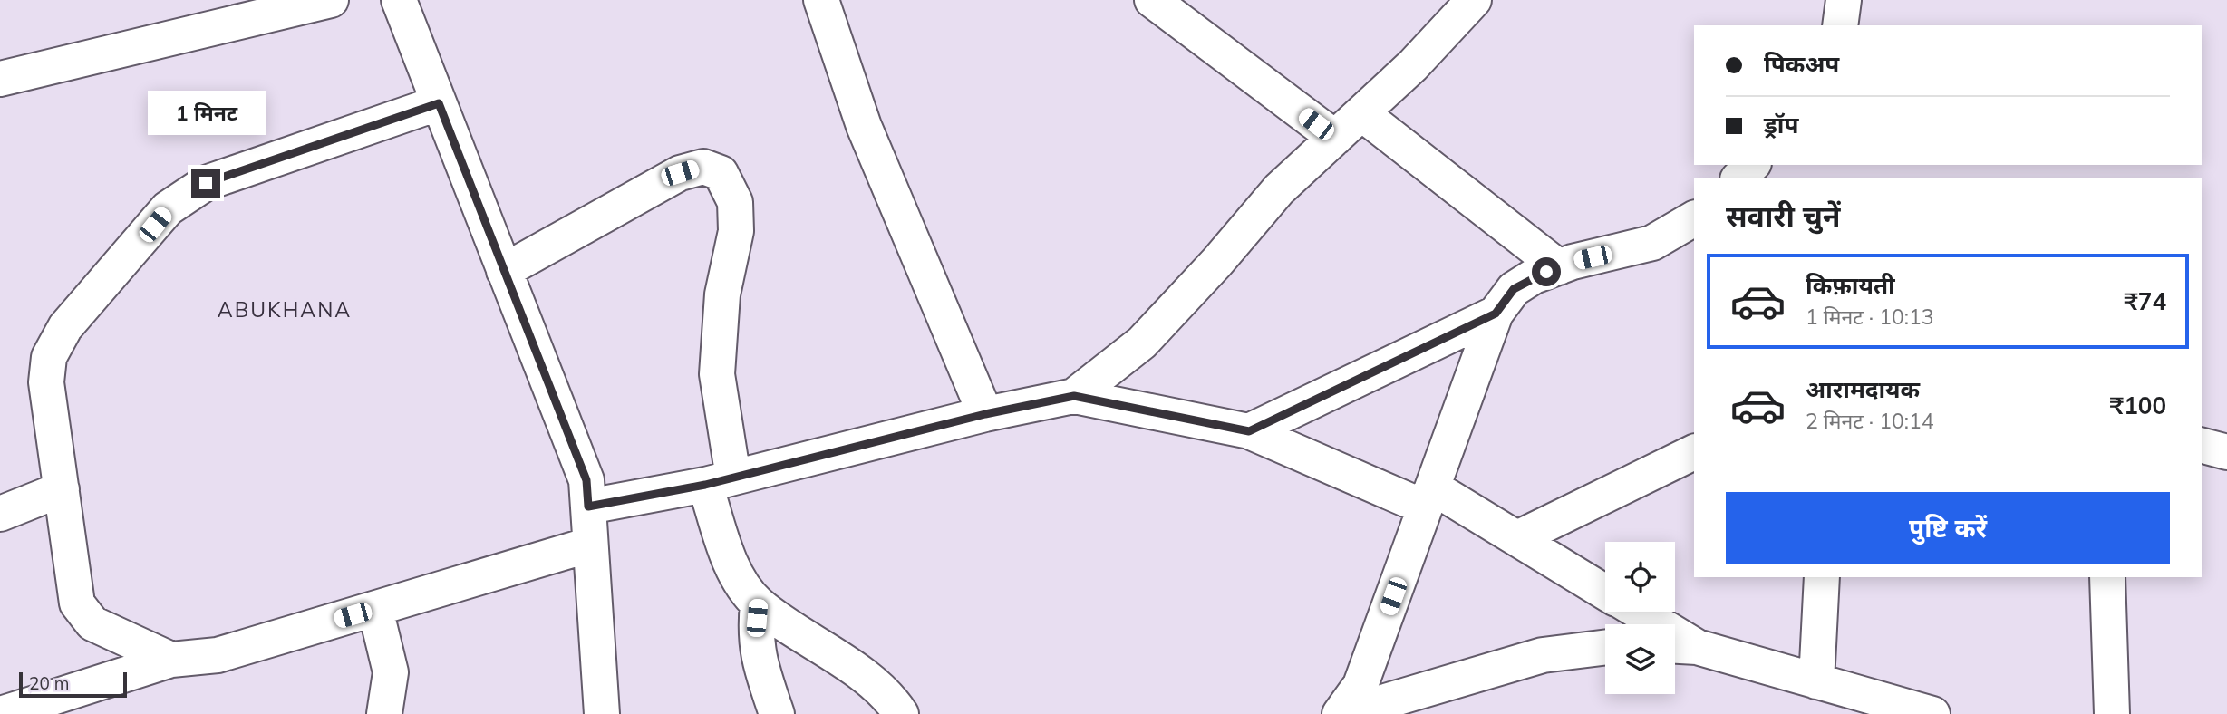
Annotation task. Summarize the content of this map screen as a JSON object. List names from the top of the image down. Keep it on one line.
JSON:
{"districts":["ABUKHANA"],"scale_bar":"20 m","page":{"banner":["पिकअप","ड्रॉप"],"bubble":"1 मिनट","heading":"सवारी चुनें","list":[{"name":"किफ़ायती","note":"1 मिनट · 10:13","value":"₹74"},{"name":"आरामदायक","note":"2 मिनट · 10:14","value":"₹100"}],"buttons":"पुष्टि करें","scale":"20 m"}}
